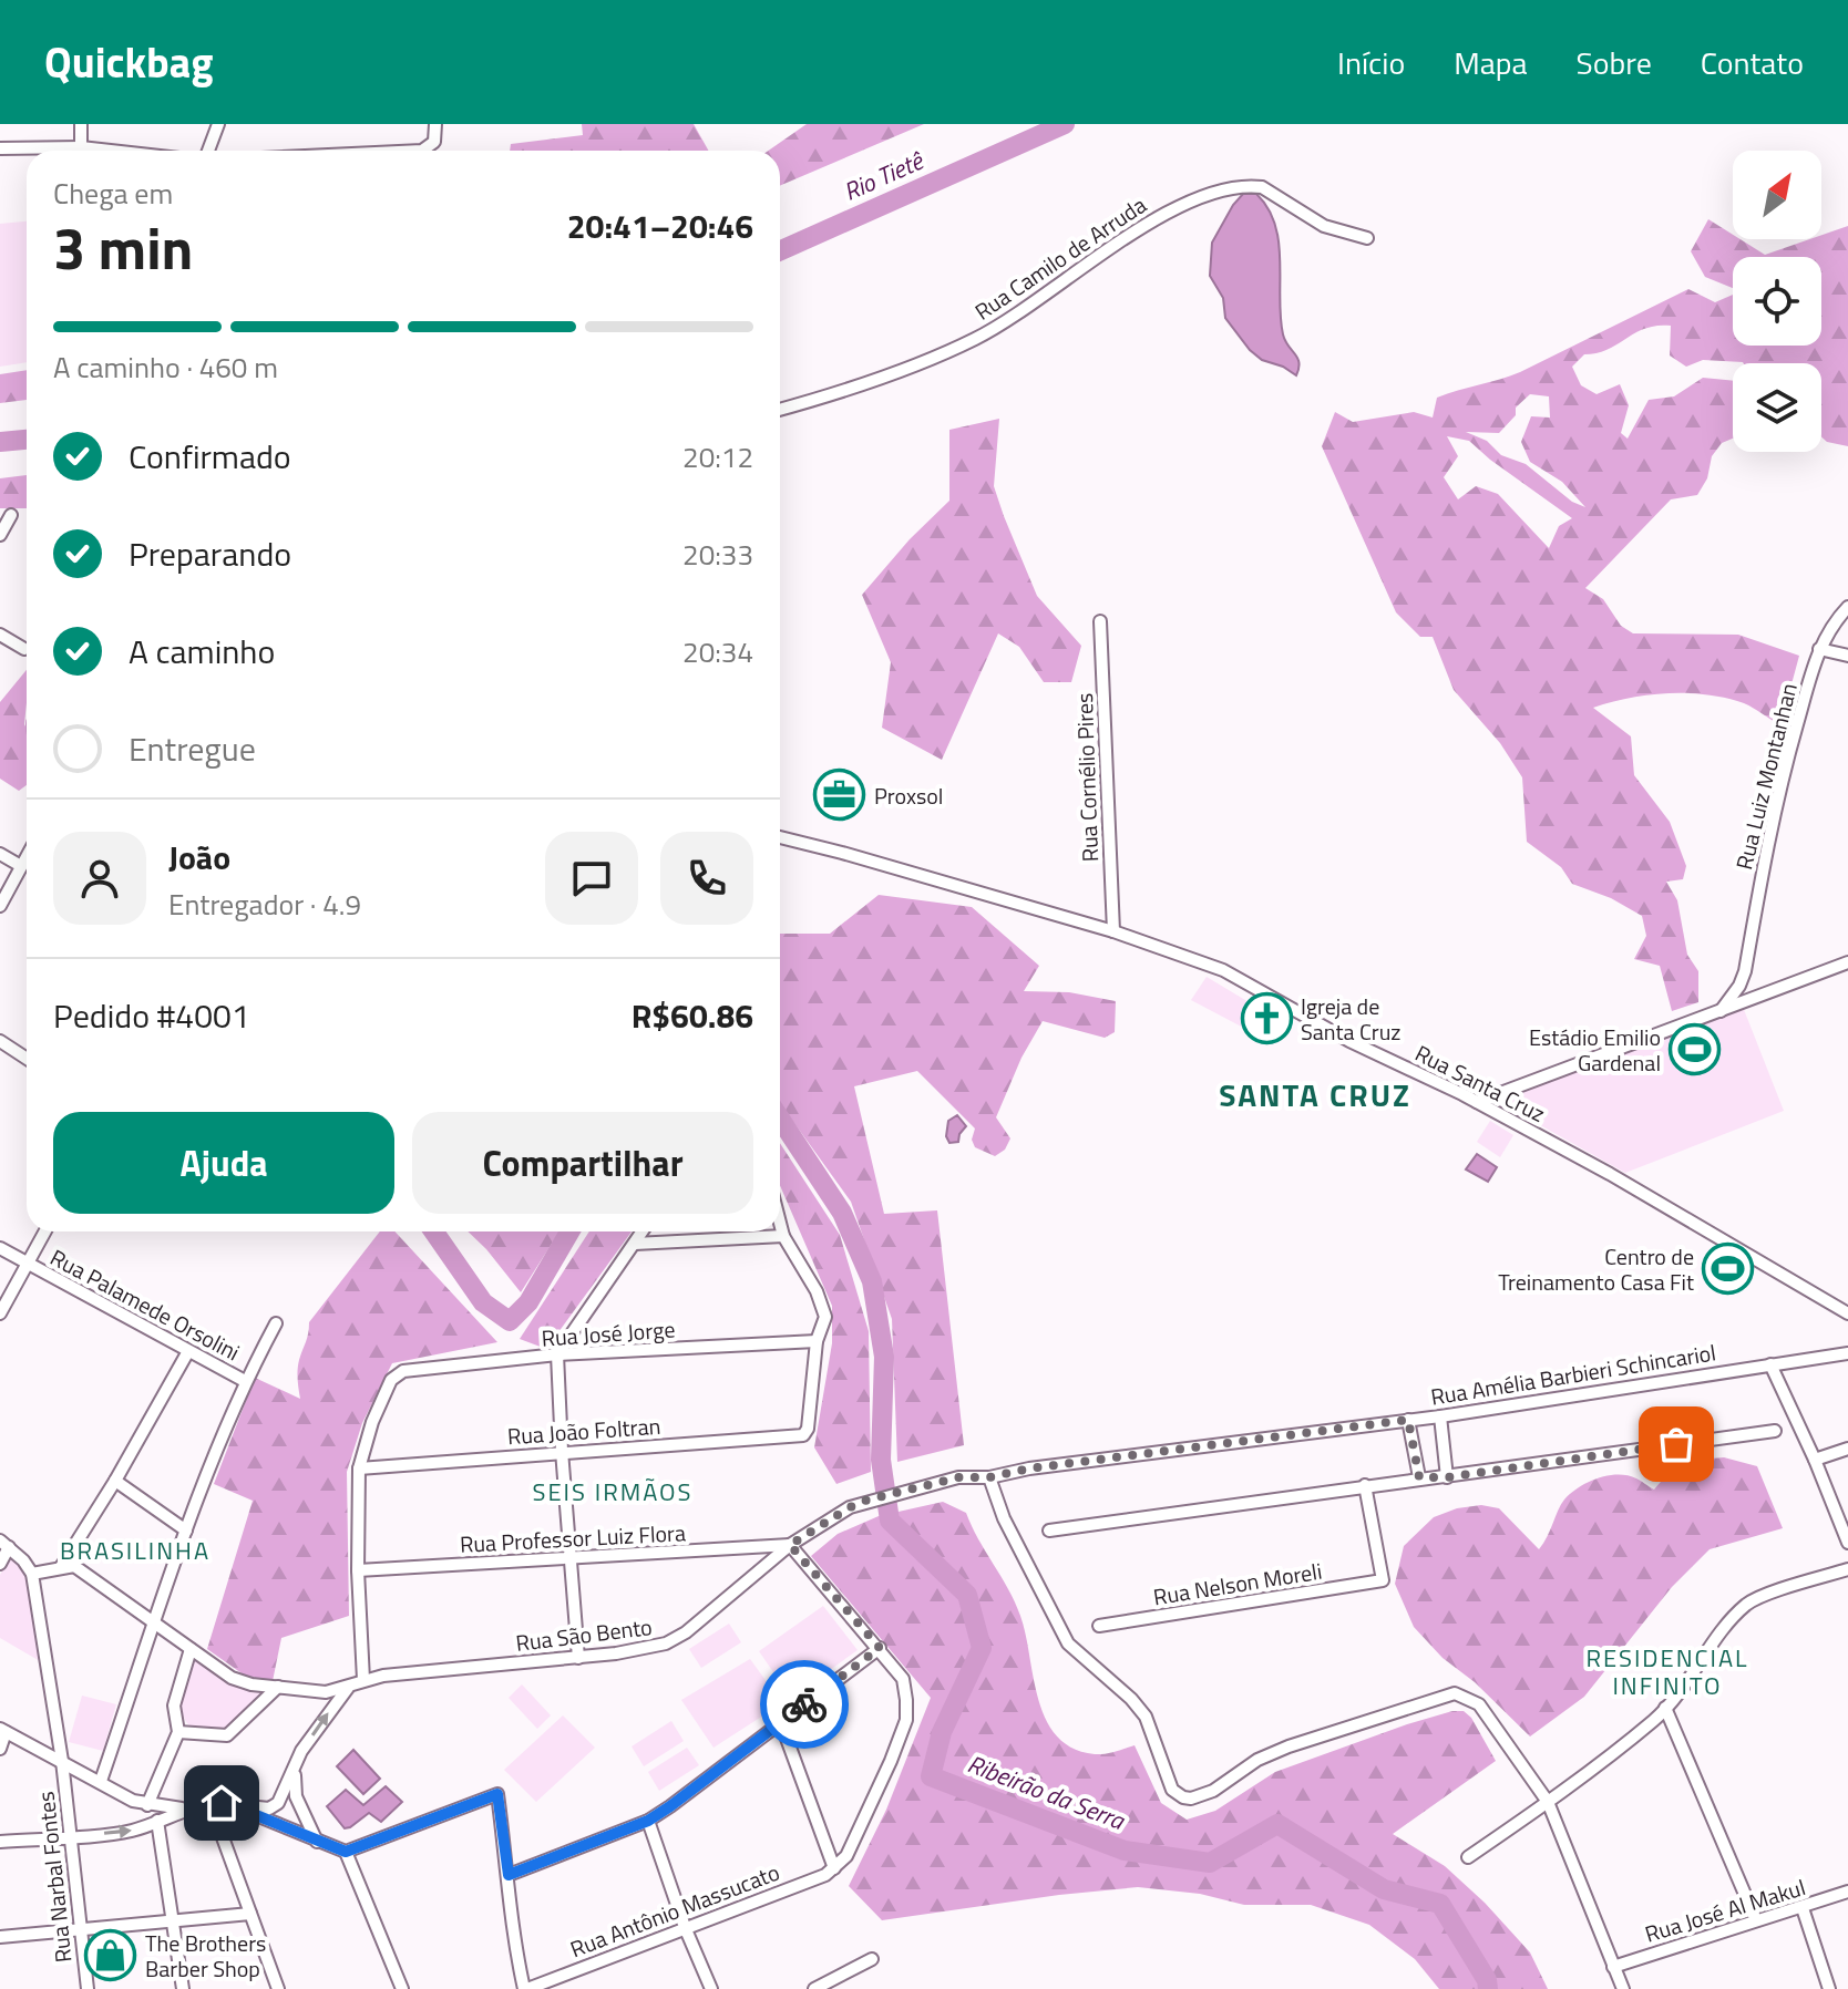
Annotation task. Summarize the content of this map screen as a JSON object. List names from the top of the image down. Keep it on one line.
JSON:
{"streets":{"street":["Rua Camilo de Arruda","Rua Luiz Montanhan","Rua Cornélio Pires","Rua Santa Cruz","Rua Palamede Orsolini","Rua José Jorge","Rua Amélia Barbieri Schincariol","Rua João Foltran","Rua Professor Luiz Flora","Rua Nelson Moreli","Rua São Bento","Rua Narbal Fontes","Rua Antônio Massucato","Rua José Al Makul"]},"crossings":[["Rua Cornélio Pires","Rua Santa Cruz"],["Rua José Jorge","Rua João Foltran"],["Rua Amélia Barbieri Schincariol","Rua Professor Luiz Flora"],["Rua Amélia Barbieri Schincariol","Rua São Bento"],["Rua Professor Luiz Flora","Rua São Bento"]],"districts":["SANTA CRUZ","SEIS IRMÃOS","BRASILINHA","RESIDENCIAL INFINITO"],"water":["Rio Tietê","Ribeirão da Serra"],"places":{"office":["Proxsol"],"church":["Igreja de Santa Cruz"],"sports":["Estádio Emilio Gardenal","Centro de Treinamento Casa Fit"],"shop":["The Brothers Barber Shop"]},"north":"top right","page":{"header":"Quickbag","nav":["Início","Mapa","Sobre","Contato"],"heading":["3 min","Chega em","20:41–20:46"],"panel":["João","Entregador · 4.9","Pedido #4001","R$60.86"],"bar":"A caminho · 460 m","list":[["Confirmado","20:12"],["Preparando","20:33"],["A caminho","20:34"],"Entregue"],"buttons":["Ajuda","Compartilhar"]}}
